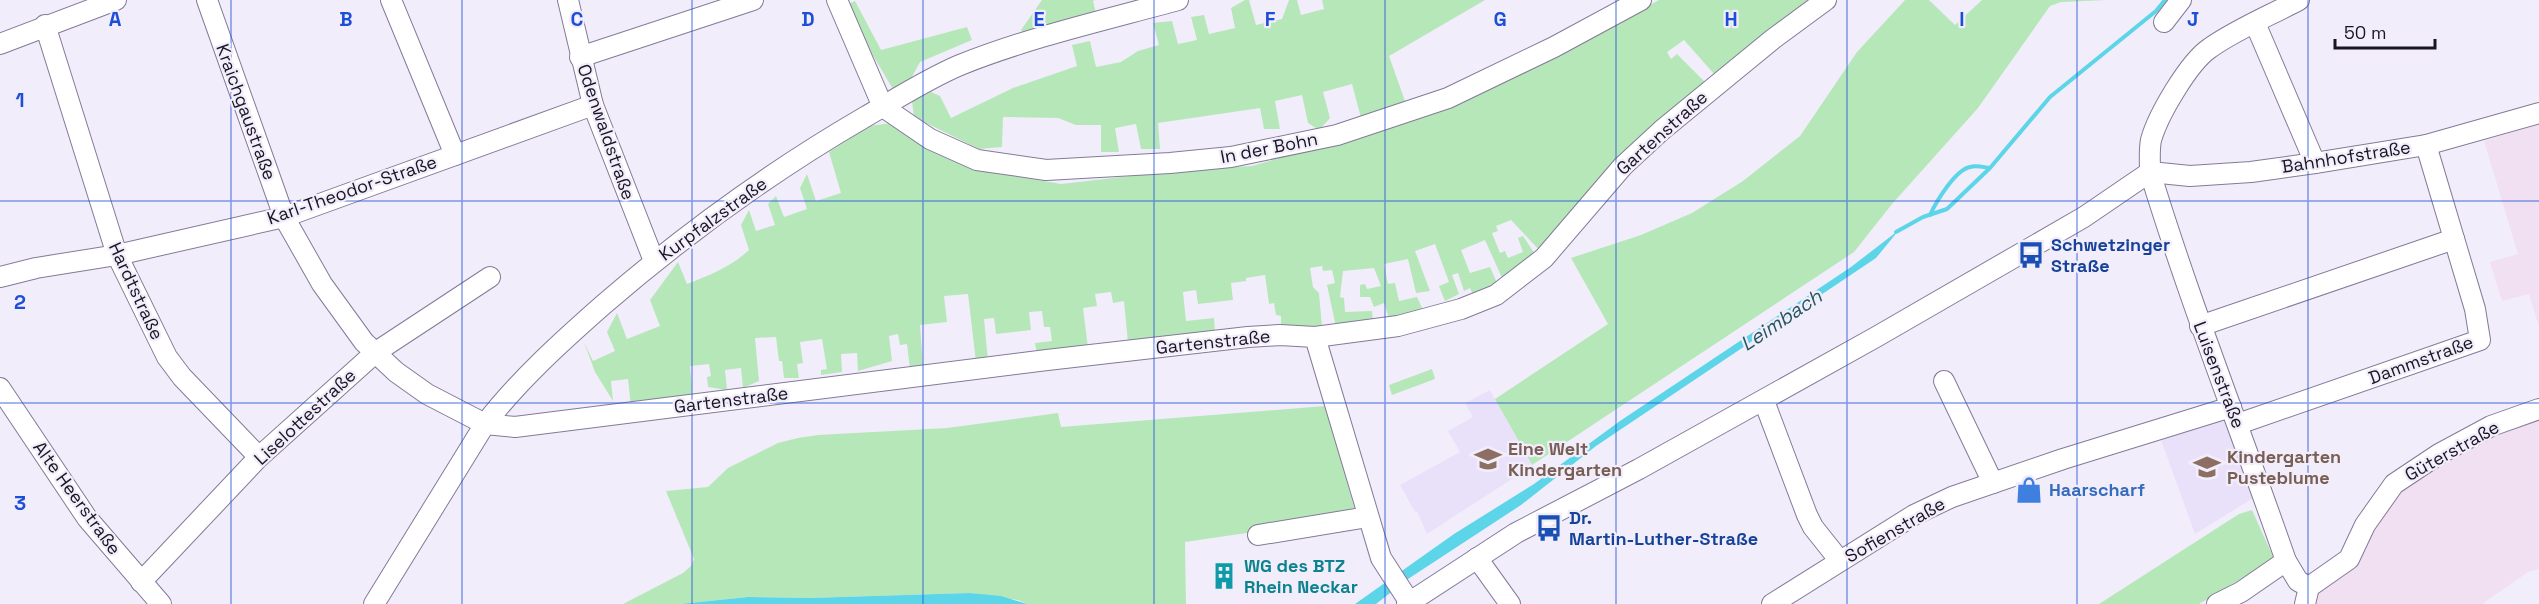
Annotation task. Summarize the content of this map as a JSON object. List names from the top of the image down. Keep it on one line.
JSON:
{"streets":{"street":["Kraichgaustraße","Odenwaldstraße","Gartenstraße","In der Bohn","Bahnhofstraße","Karl-Theodor-Straße","Kurpfalzstraße","Hardtstraße","Dammstraße","Luisenstraße","Liselottestraße","Güterstraße","Alte Heerstraße","Sofienstraße"]},"crossings":[["Kraichgaustraße","Gartenstraße"],["Kraichgaustraße","Karl-Theodor-Straße"],["Kraichgaustraße","Kurpfalzstraße"],["Kraichgaustraße","Liselottestraße"],["Odenwaldstraße","Karl-Theodor-Straße"],["Odenwaldstraße","Kurpfalzstraße"],["Gartenstraße","Kurpfalzstraße"],["In der Bohn","Kurpfalzstraße"],["Bahnhofstraße","Dammstraße"],["Bahnhofstraße","Luisenstraße"],["Karl-Theodor-Straße","Hardtstraße"],["Hardtstraße","Liselottestraße"],["Dammstraße","Luisenstraße"],["Dammstraße","Sofienstraße"],["Luisenstraße","Güterstraße"],["Luisenstraße","Sofienstraße"],["Liselottestraße","Alte Heerstraße"]],"water":["Leimbach"],"places":{"bus stop":["Schwetzinger Straße","Dr. Martin-Luther-Straße"],"school or university":["Eine Welt Kindergarten","Kindergarten Pusteblume"],"shop":["Haarscharf"],"building":["WG des BTZ Rhein Neckar"]},"scale_bar":"50 m","grid":{"columns":["A","B","C","D","E","F","G","H","I","J"],"rows":["1","2","3"]}}
